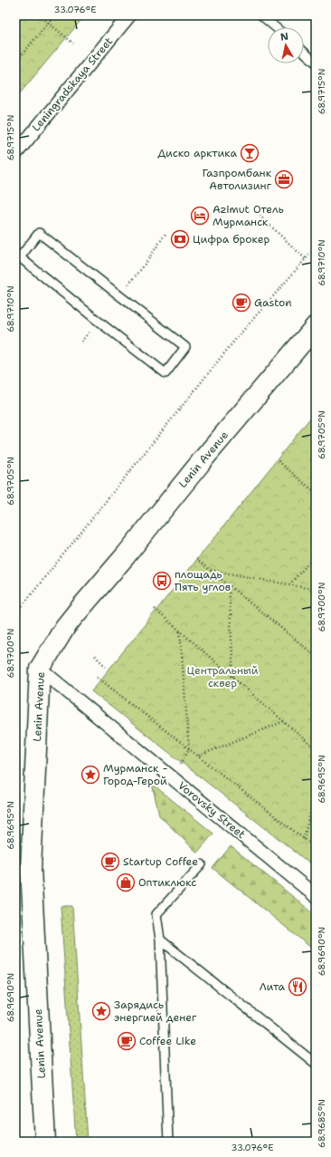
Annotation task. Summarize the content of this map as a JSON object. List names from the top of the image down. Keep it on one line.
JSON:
{"streets":{"main road":["Lenin Avenue"],"street":["Leningradskaya Street","Vorovsky Street"]},"crossings":[["Lenin Avenue","Vorovsky Street"]],"parks":["Центральный сквер"],"places":{"bar":["Диско арктика"],"office":["Газпромбанк Автолизинг"],"hotel":["Azimut Отель Мурманск"],"bank":["Цифра брокер"],"cafe":["Gaston","Startup Coffee","Coffee Like"],"bus stop":["площадь Пять углов"],"place":["Мурманск - Город-Герой","Зарядись энергией денег"],"shop":["Оптиклюкс"],"restaurant":["Лита"]},"north":"top","coordinates":["33.076°E","68.9715°N","68.9710°N","68.9705°N","68.9700°N","68.9695°N","68.9690°N","68.9685°N"]}
